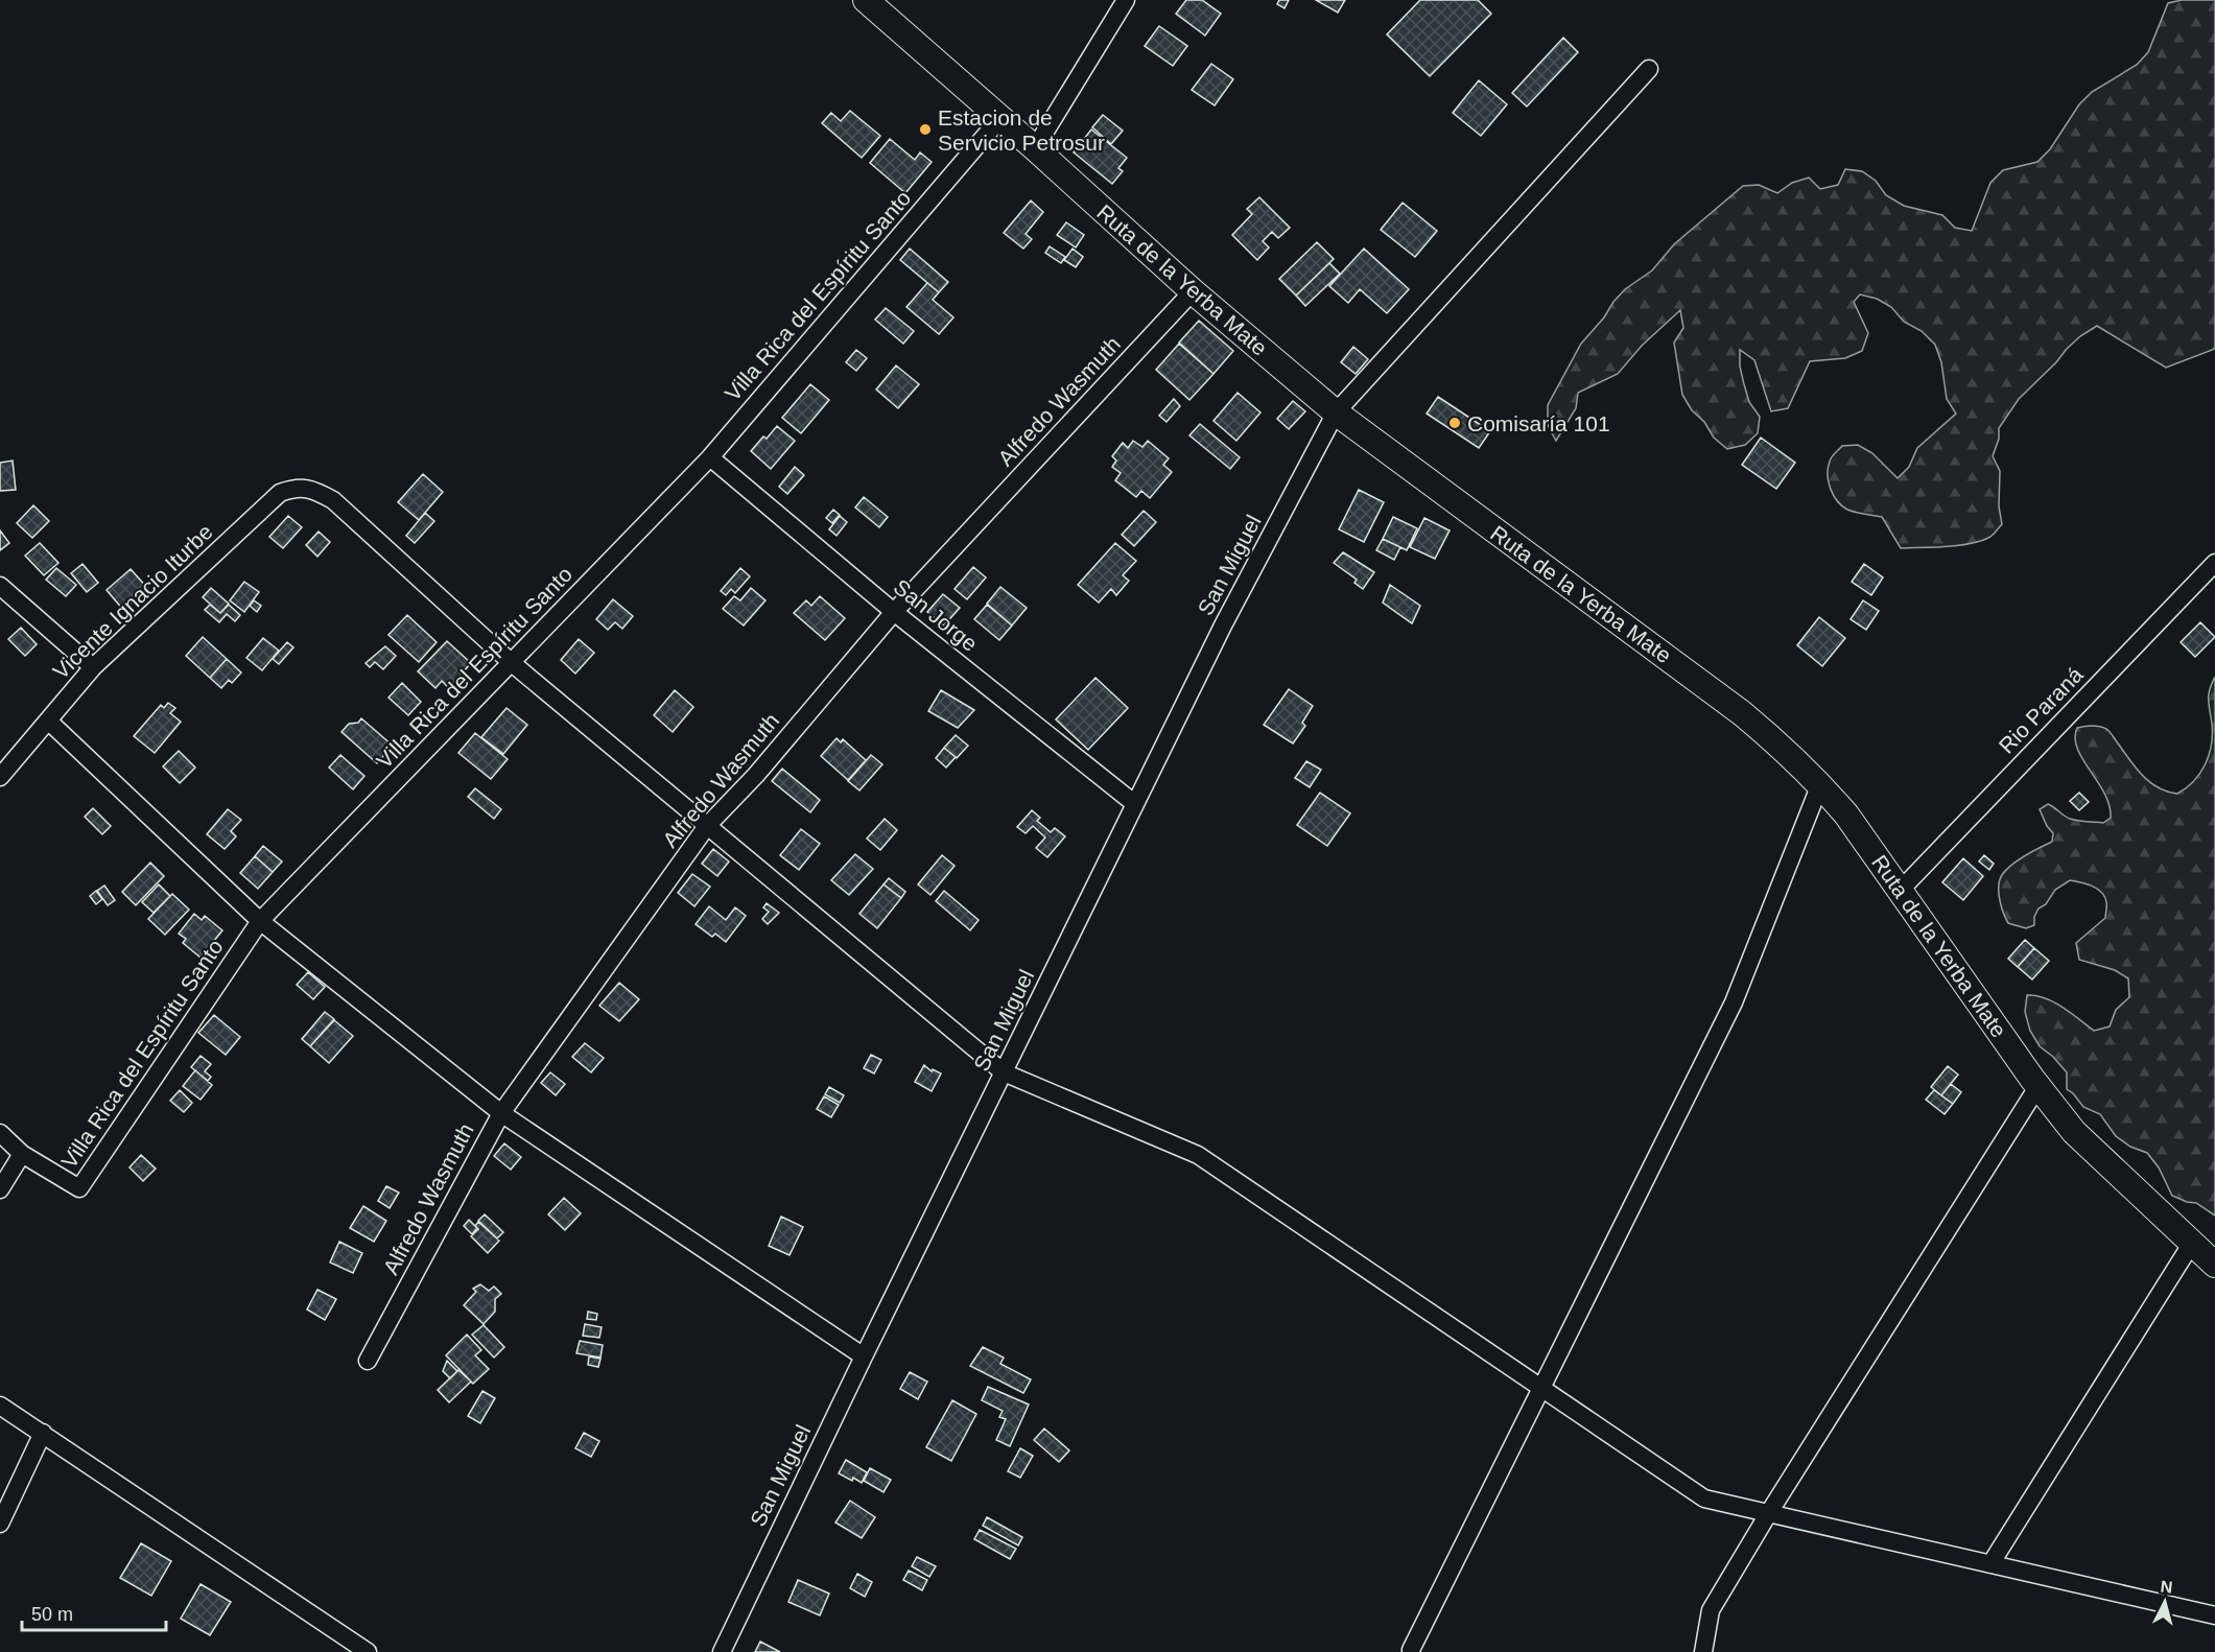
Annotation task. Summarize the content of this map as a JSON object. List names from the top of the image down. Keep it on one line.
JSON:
{"streets":{"main road":["Ruta de la Yerba Mate"],"street":["Villa Rica del Espíritu Santo","Alfredo Wasmuth","San Miguel","Vicente Ignacio Iturbe","San Jorge","Rio Paraná"]},"crossings":[["Ruta de la Yerba Mate","Villa Rica del Espíritu Santo"],["Ruta de la Yerba Mate","Alfredo Wasmuth"],["Ruta de la Yerba Mate","San Miguel"],["Ruta de la Yerba Mate","Rio Paraná"],["Villa Rica del Espíritu Santo","Vicente Ignacio Iturbe"],["Villa Rica del Espíritu Santo","San Jorge"],["Alfredo Wasmuth","San Jorge"],["San Miguel","San Jorge"]],"places":["Estacion de Servicio Petrosur","Comisaría 101"],"scale_bar":"50 m","north":"top"}
